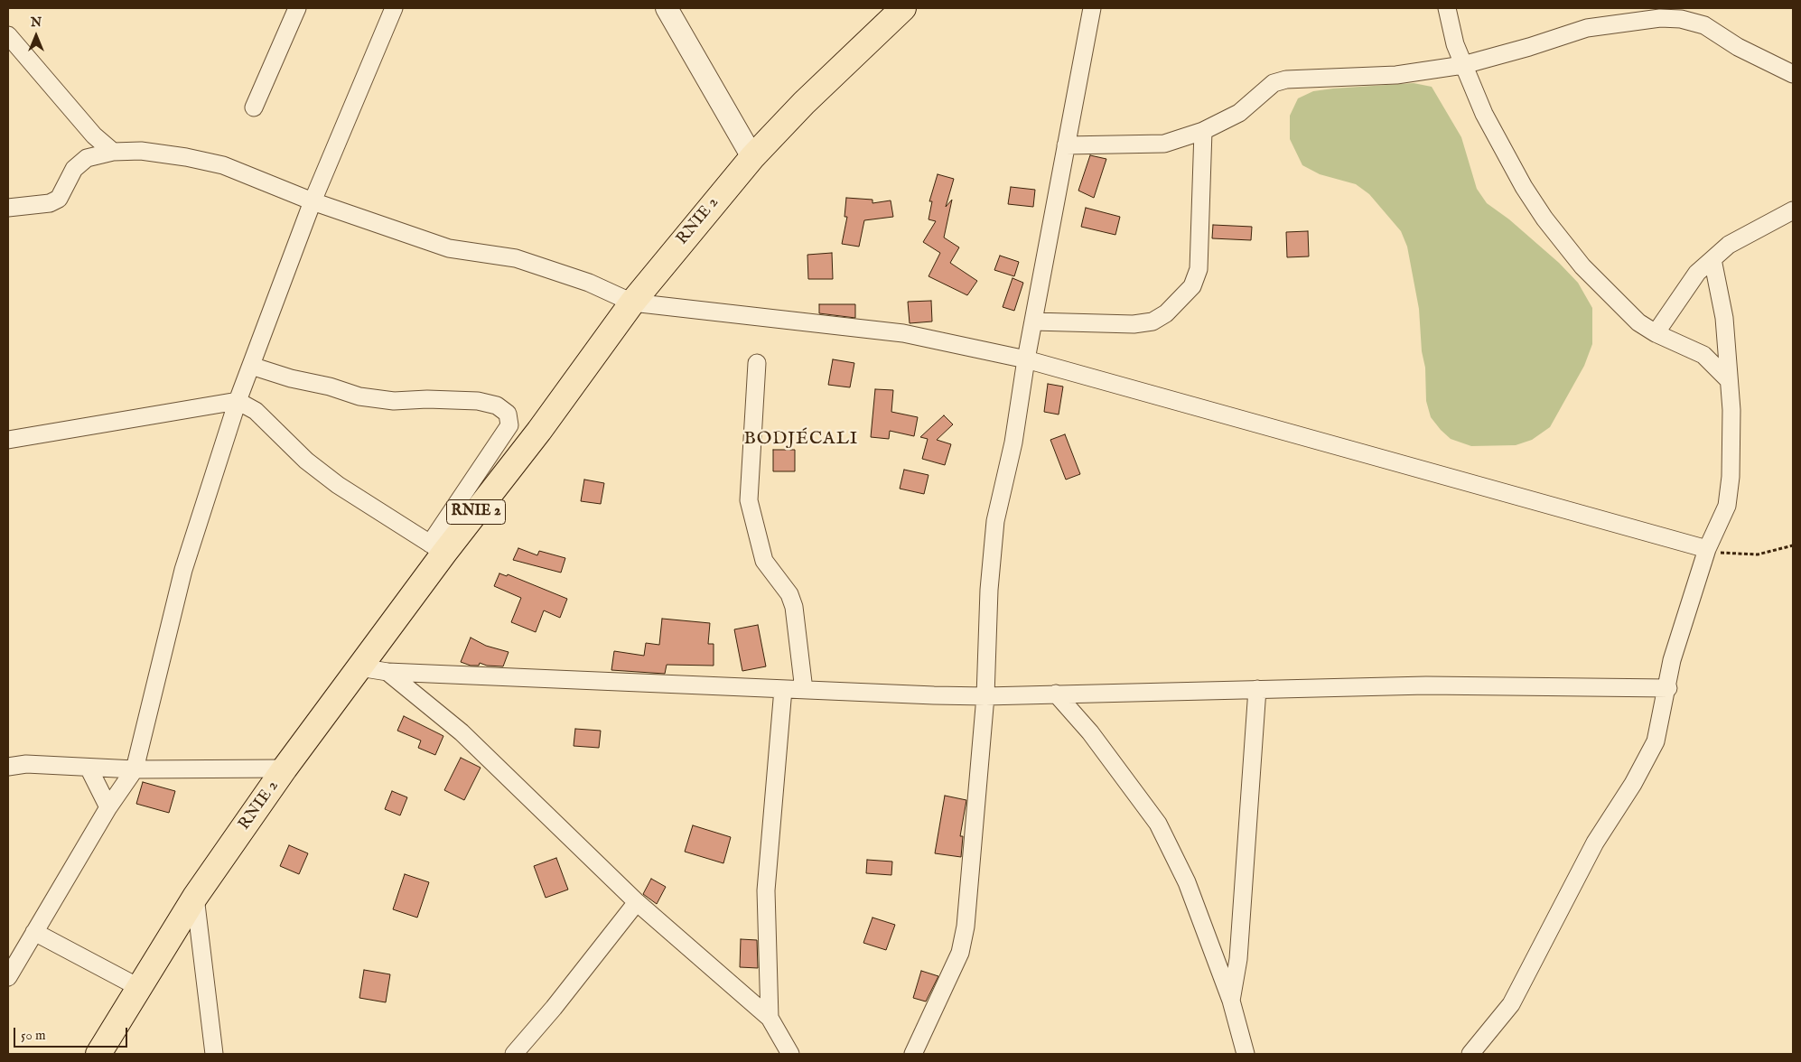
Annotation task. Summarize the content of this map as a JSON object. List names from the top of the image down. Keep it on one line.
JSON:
{"streets":{"main road":["RNIE 2"]},"districts":["BODJÉCALI"],"scale_bar":"50 m","north":"top"}
